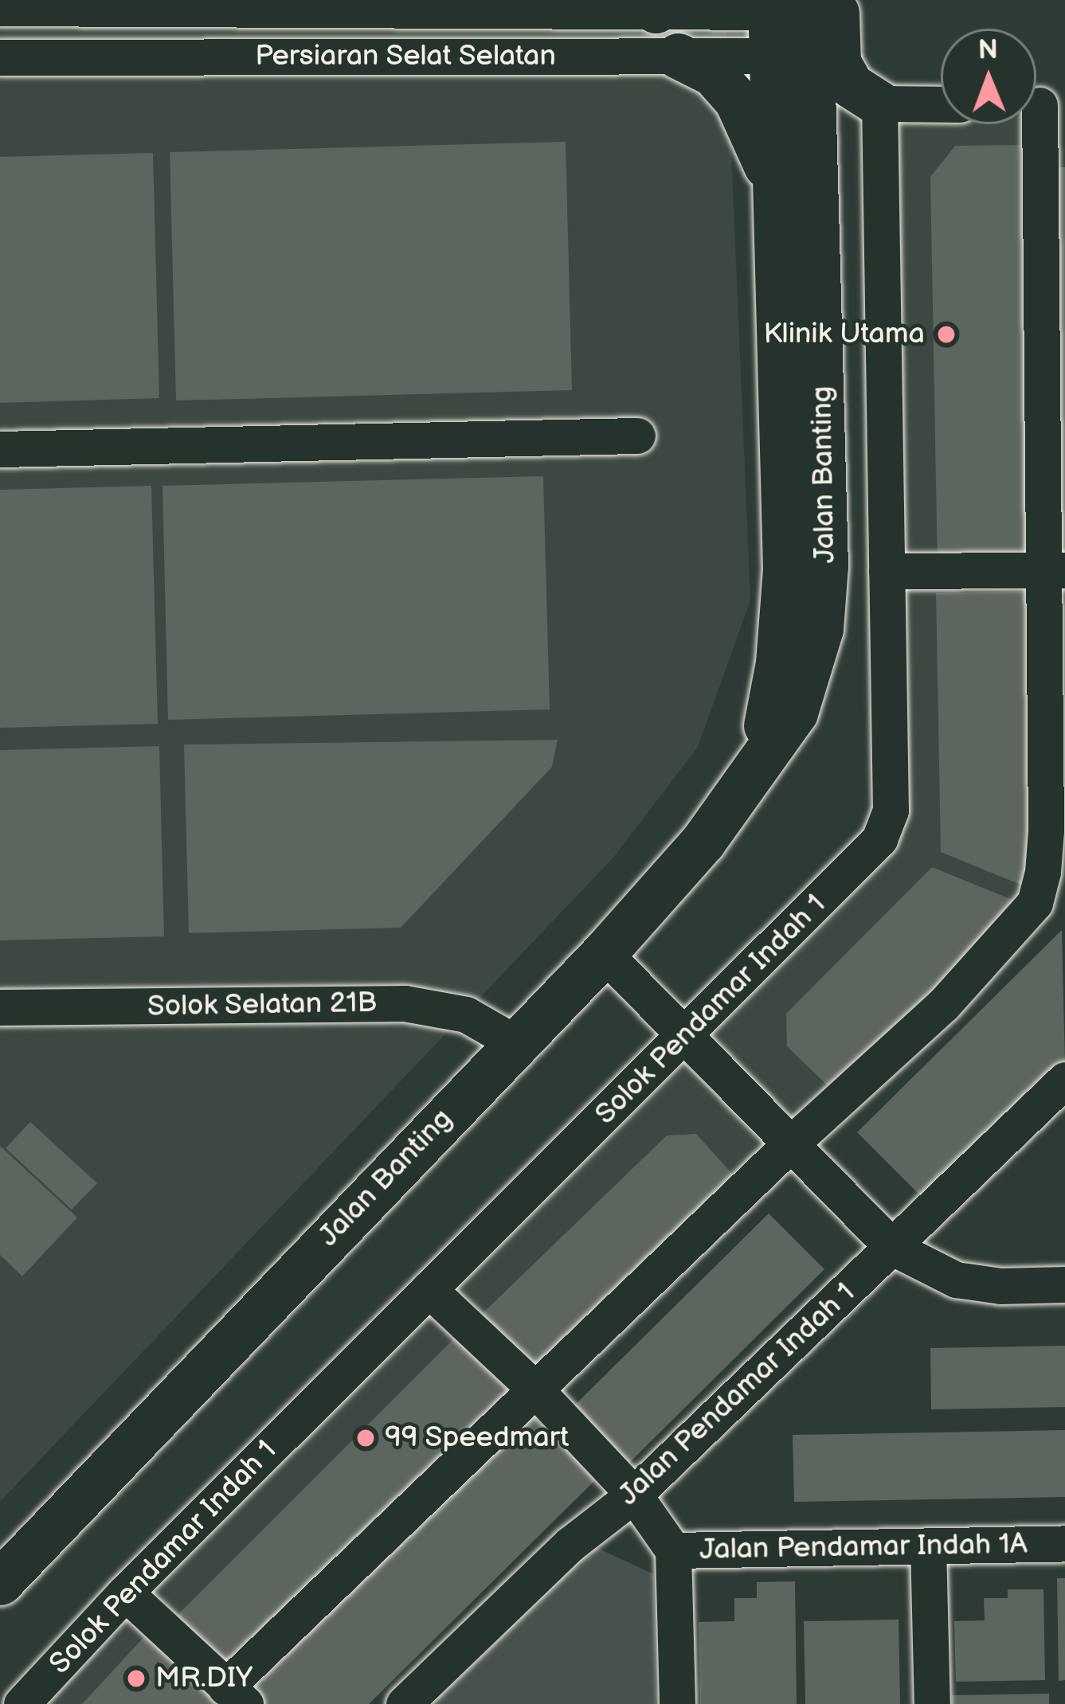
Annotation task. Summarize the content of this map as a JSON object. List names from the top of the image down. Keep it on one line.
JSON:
{"streets":{"main road":["Jalan Banting"],"street":["Persiaran Selat Selatan","Solok Selatan 21B","Solok Pendamar Indah 1","Jalan Pendamar Indah 1","Jalan Pendamar Indah 1A"]},"crossings":[["Persiaran Selat Selatan","Jalan Banting"],["Jalan Banting","Solok Selatan 21B"],["Solok Pendamar Indah 1","Jalan Pendamar Indah 1A"],["Jalan Pendamar Indah 1","Jalan Pendamar Indah 1A"]],"places":["Klinik Utama","99 Speedmart","MR.DIY"],"north":"top"}
